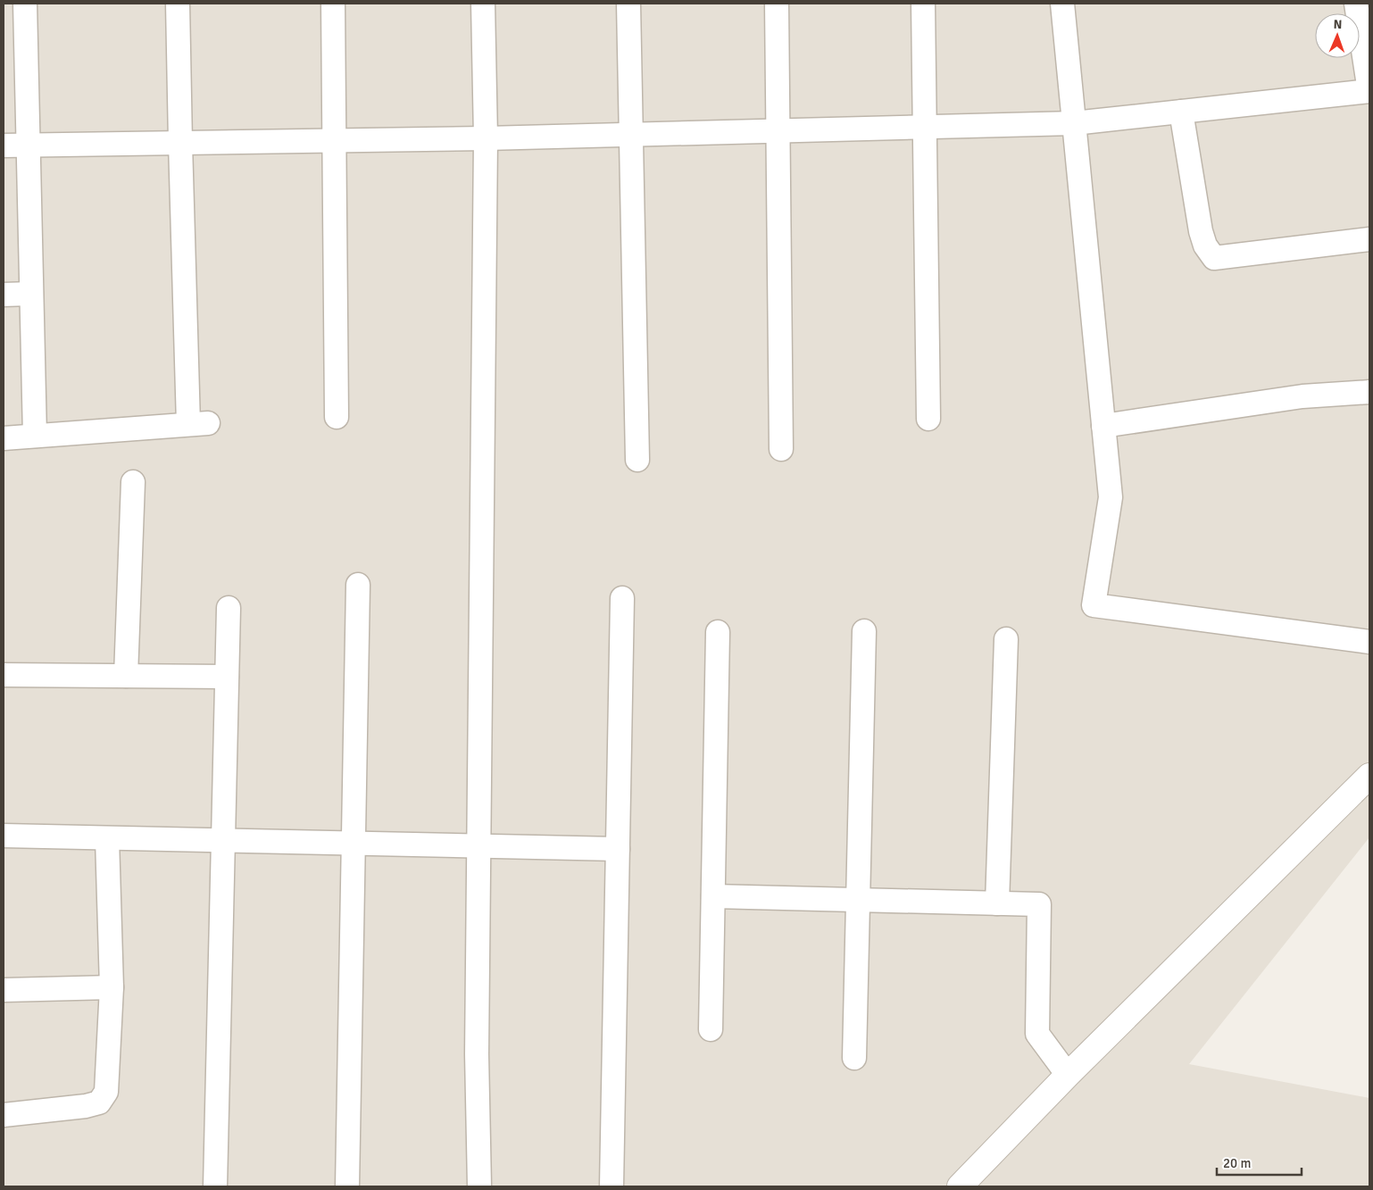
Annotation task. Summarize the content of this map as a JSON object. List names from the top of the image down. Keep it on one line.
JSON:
{"scale_bar":"20 m","north":"top"}
